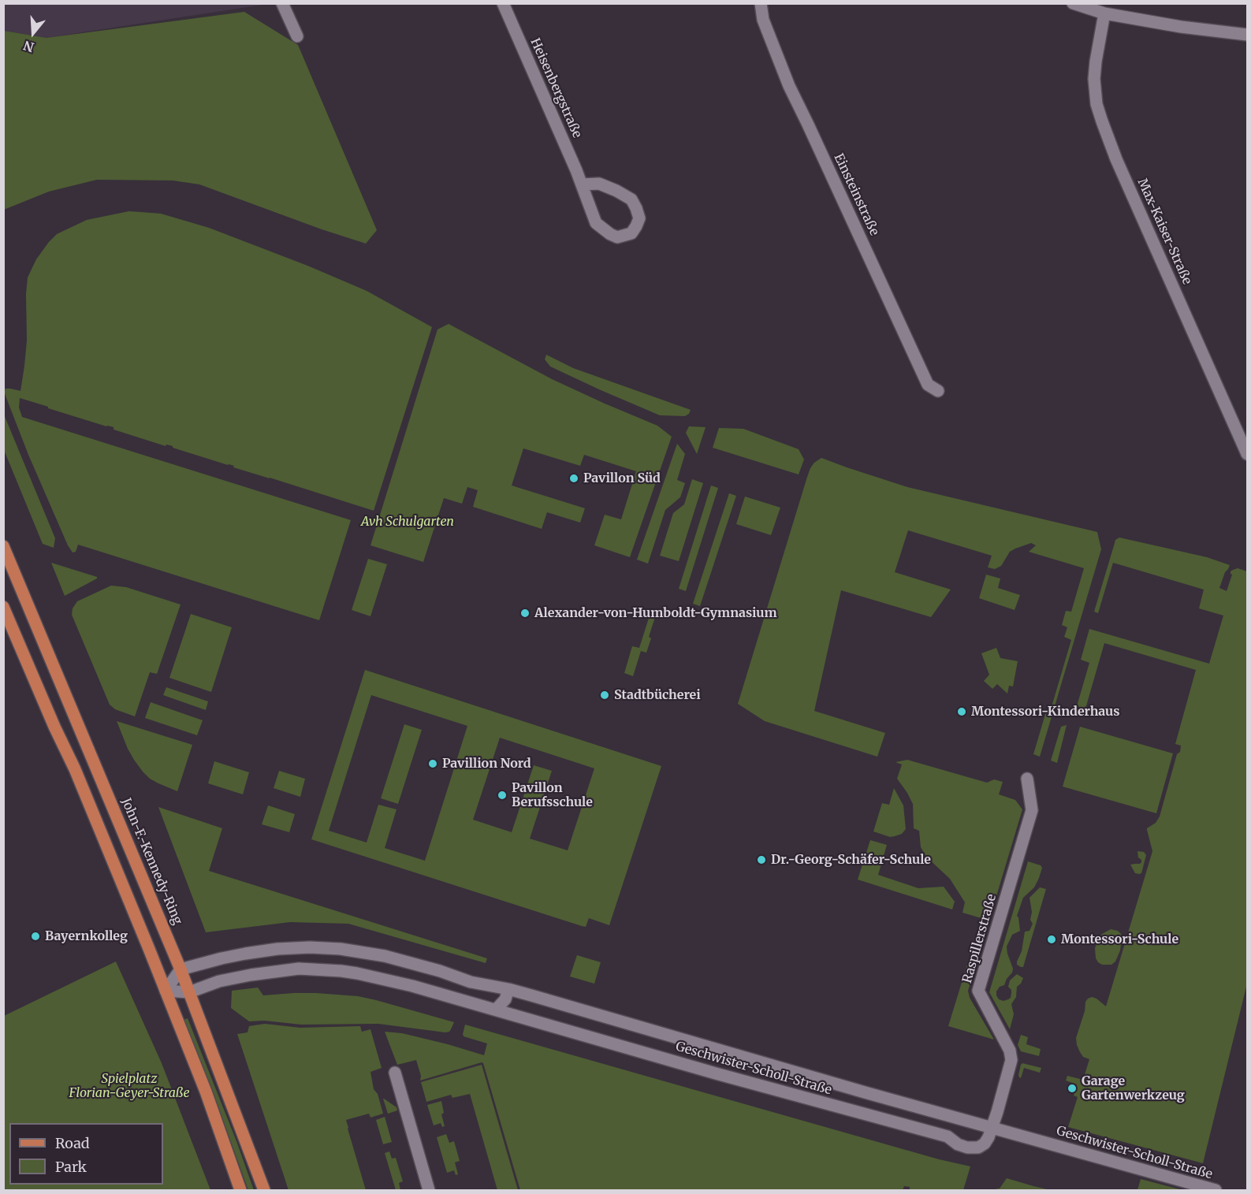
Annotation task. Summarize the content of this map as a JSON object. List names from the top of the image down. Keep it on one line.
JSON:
{"streets":{"main road":["John-F.-Kennedy-Ring"],"street":["Heisenbergstraße","Einsteinstraße","Max-Kaiser-Straße","Raspillerstraße","Geschwister-Scholl-Straße"]},"crossings":[["John-F.-Kennedy-Ring","Geschwister-Scholl-Straße"],["Raspillerstraße","Geschwister-Scholl-Straße"]],"parks":["Avh Schulgarten","Spielplatz Florian-Geyer-Straße"],"places":["Pavillon Süd","Alexander-von-Humboldt-Gymnasium","Stadtbücherei","Montessori-Kinderhaus","Pavillion Nord","Pavillon Berufsschule","Dr.-Georg-Schäfer-Schule","Bayernkolleg","Montessori-Schule","Garage Gartenwerkzeug"],"legend":["Road","Park"],"north":"bottom"}
